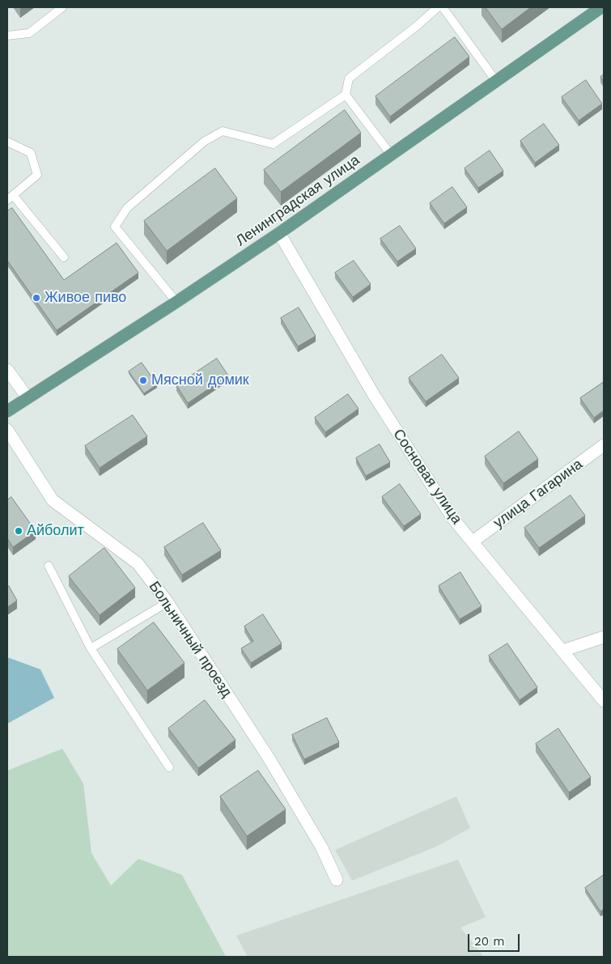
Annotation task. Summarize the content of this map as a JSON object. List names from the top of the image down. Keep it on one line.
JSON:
{"streets":{"main road":["Ленинградская улица"],"street":["Сосновая улица","улица Гагарина","Больничный проезд"]},"crossings":[["Ленинградская улица","Сосновая улица"],["Сосновая улица","улица Гагарина"]],"places":["Живое пиво","Мясной домик","Айболит"],"scale_bar":"20 m"}
